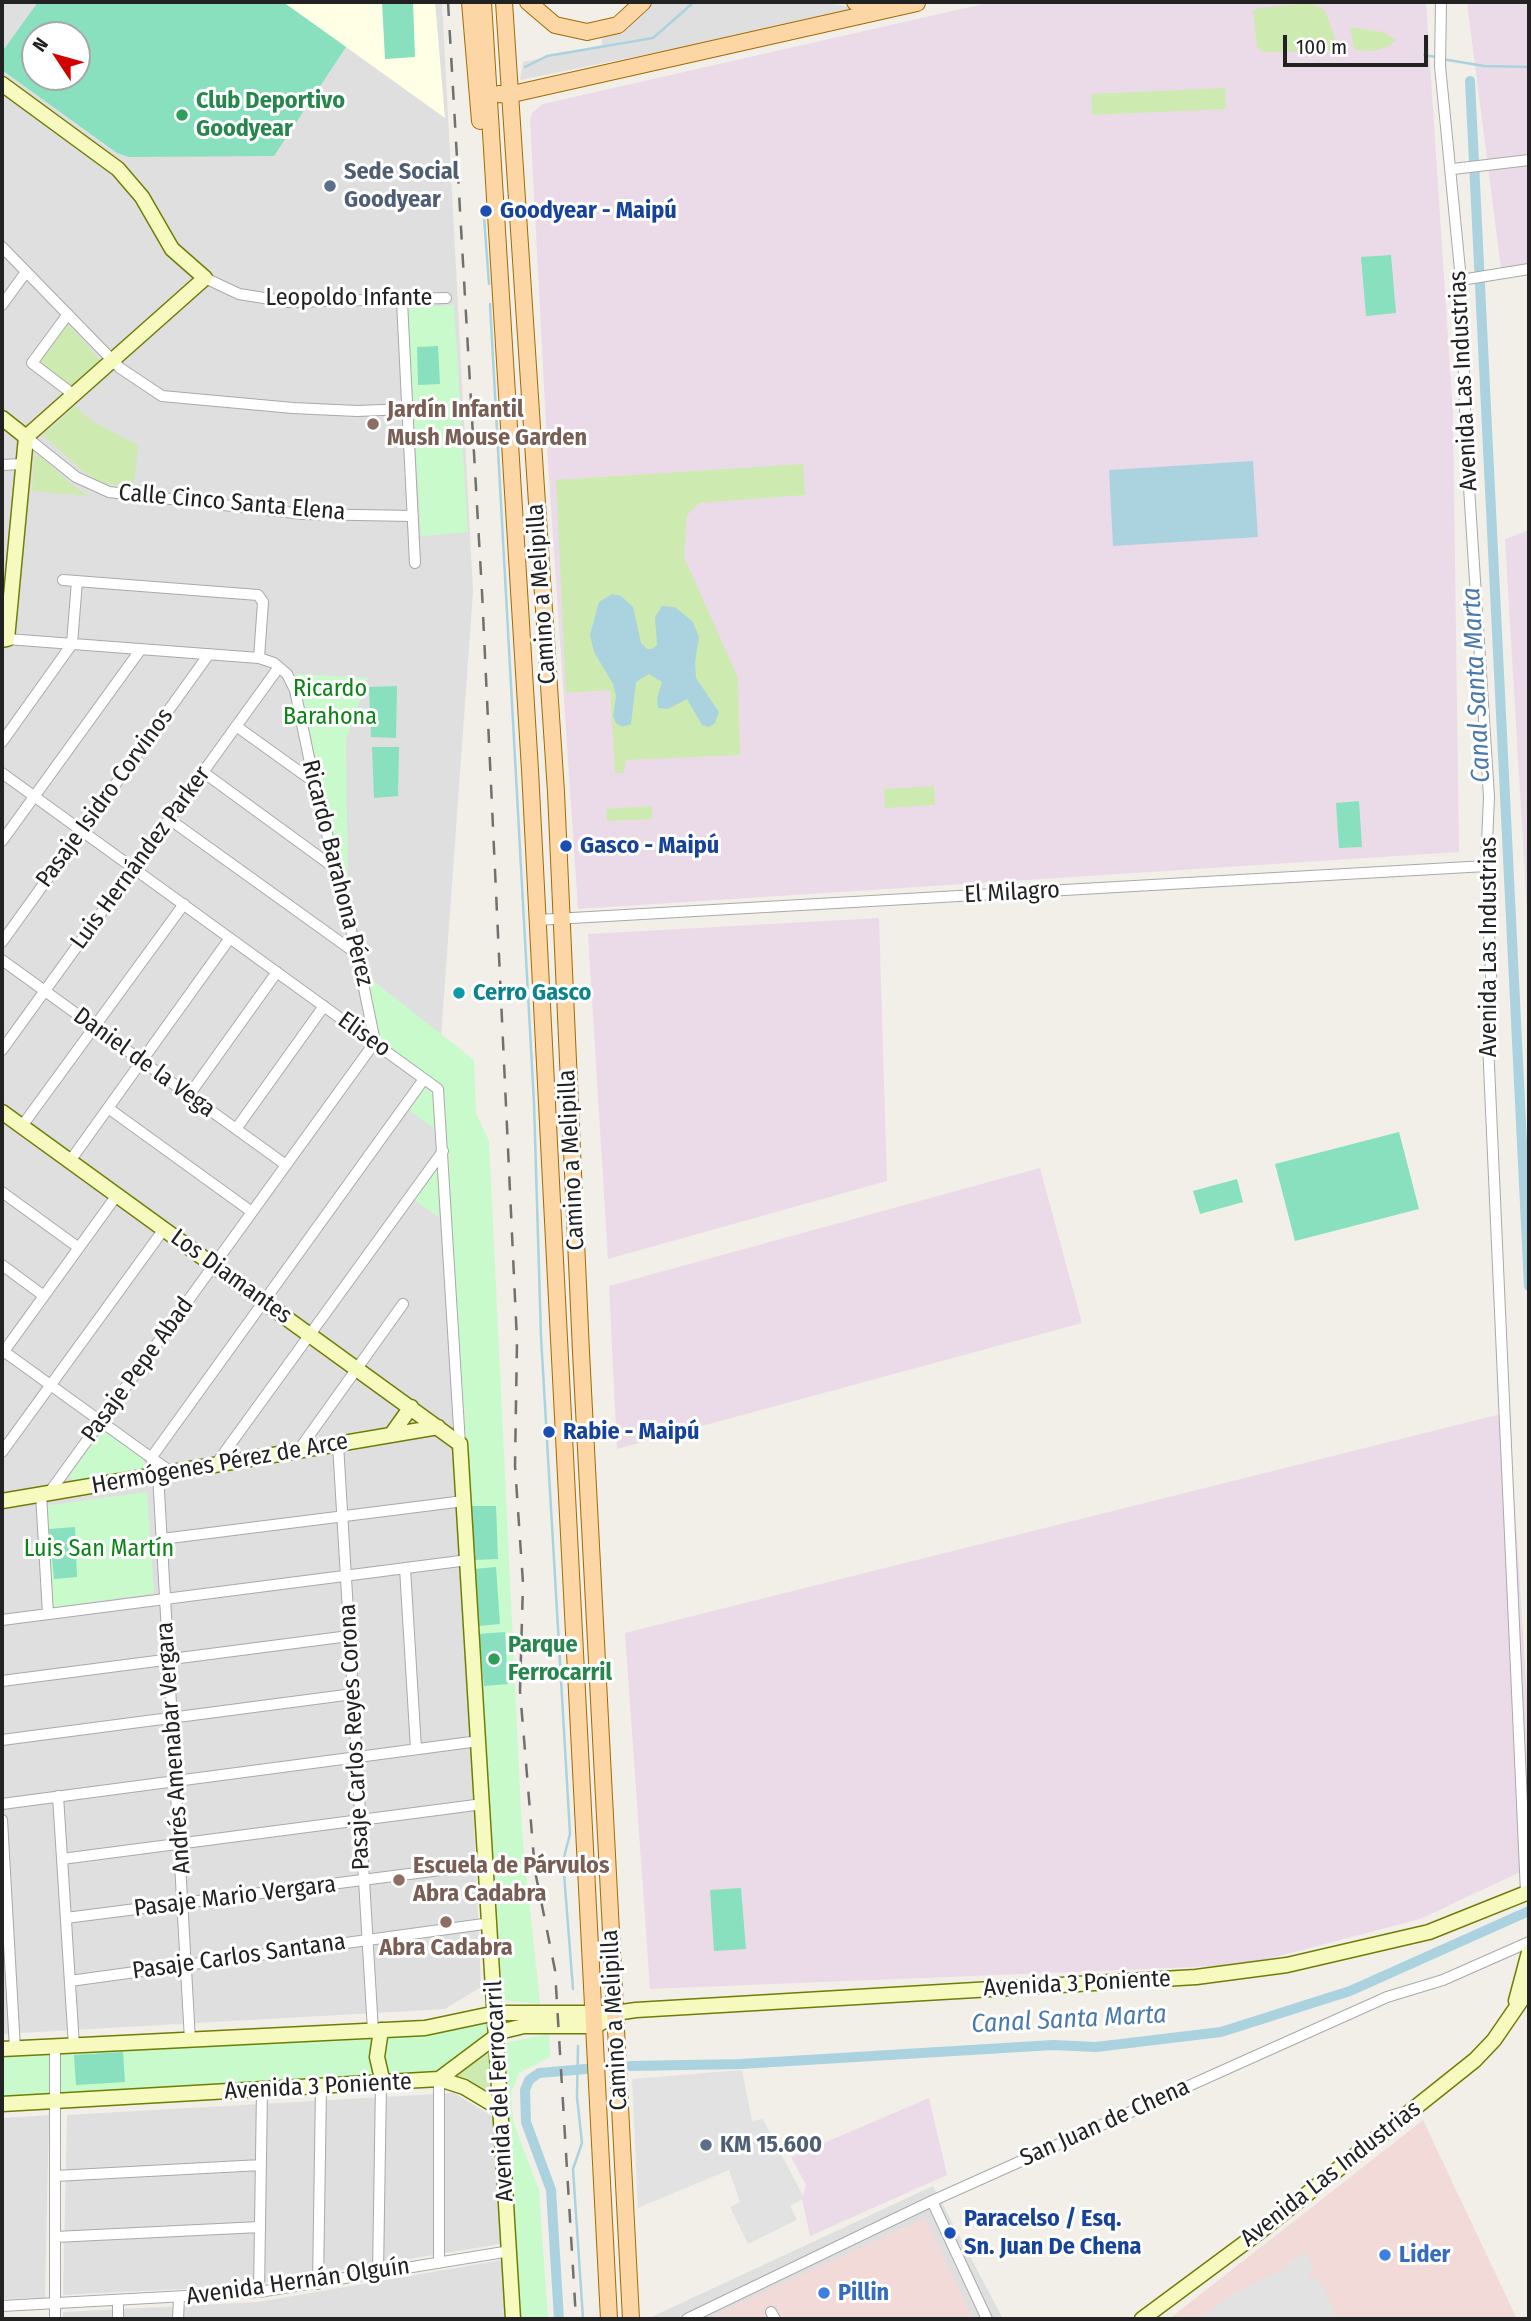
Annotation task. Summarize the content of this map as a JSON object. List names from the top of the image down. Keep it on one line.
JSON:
{"streets":{"main road":["Camino a Melipilla"],"street":["Leopoldo Infante","Avenida Las Industrias","Calle Cinco Santa Elena","Pasaje Isidro Corvinos","Luis Hernández Parker","Ricardo Barahona Pérez","El Milagro","Eliseo","Daniel de la Vega","Los Diamantes","Pasaje Pepe Abad","Hermógenes Pérez de Arce","Pasaje Carlos Reyes Corona","Andrés Amenabar Vergara","Pasaje Mario Vergara","Pasaje Carlos Santana","Avenida 3 Poniente","Avenida del Ferrocarril","San Juan de Chena","Avenida Hernán Olguín"]},"crossings":[["Avenida Las Industrias","El Milagro"],["Avenida Las Industrias","Avenida 3 Poniente"],["Camino a Melipilla","El Milagro"],["Camino a Melipilla","Avenida 3 Poniente"],["Pasaje Isidro Corvinos","Eliseo"],["Luis Hernández Parker","Ricardo Barahona Pérez"],["Luis Hernández Parker","Eliseo"],["Luis Hernández Parker","Daniel de la Vega"],["Ricardo Barahona Pérez","Eliseo"],["Ricardo Barahona Pérez","Pasaje Pepe Abad"],["Eliseo","Los Diamantes"],["Eliseo","Pasaje Pepe Abad"],["Eliseo","Avenida del Ferrocarril"],["Daniel de la Vega","Pasaje Pepe Abad"],["Los Diamantes","Pasaje Pepe Abad"],["Los Diamantes","Hermógenes Pérez de Arce"],["Los Diamantes","Avenida del Ferrocarril"],["Pasaje Pepe Abad","Hermógenes Pérez de Arce"],["Pasaje Pepe Abad","Andrés Amenabar Vergara"],["Hermógenes Pérez de Arce","Pasaje Carlos Reyes Corona"],["Hermógenes Pérez de Arce","Andrés Amenabar Vergara"],["Pasaje Carlos Reyes Corona","Pasaje Mario Vergara"],["Pasaje Carlos Reyes Corona","Pasaje Carlos Santana"],["Pasaje Carlos Reyes Corona","Avenida 3 Poniente"],["Andrés Amenabar Vergara","Pasaje Mario Vergara"],["Andrés Amenabar Vergara","Pasaje Carlos Santana"],["Andrés Amenabar Vergara","Avenida 3 Poniente"],["Pasaje Mario Vergara","Avenida del Ferrocarril"],["Pasaje Carlos Santana","Avenida del Ferrocarril"],["Avenida 3 Poniente","Avenida del Ferrocarril"],["Avenida del Ferrocarril","Avenida Hernán Olguín"]],"water":["Canal Santa Marta"],"parks":["Ricardo Barahona","Luis San Martín"],"places":["Club Deportivo Goodyear","Sede Social Goodyear","Goodyear - Maipú","Jardín Infantil Mush Mouse Garden","Gasco - Maipú","Cerro Gasco","Rabie - Maipú","Parque Ferrocarril","Escuela de Párvulos Abra Cadabra","Abra Cadabra","KM 15.600","Paracelso / Esq. Sn. Juan De Chena","Lider","Pillin"],"scale_bar":"100 m","north":"top left"}
